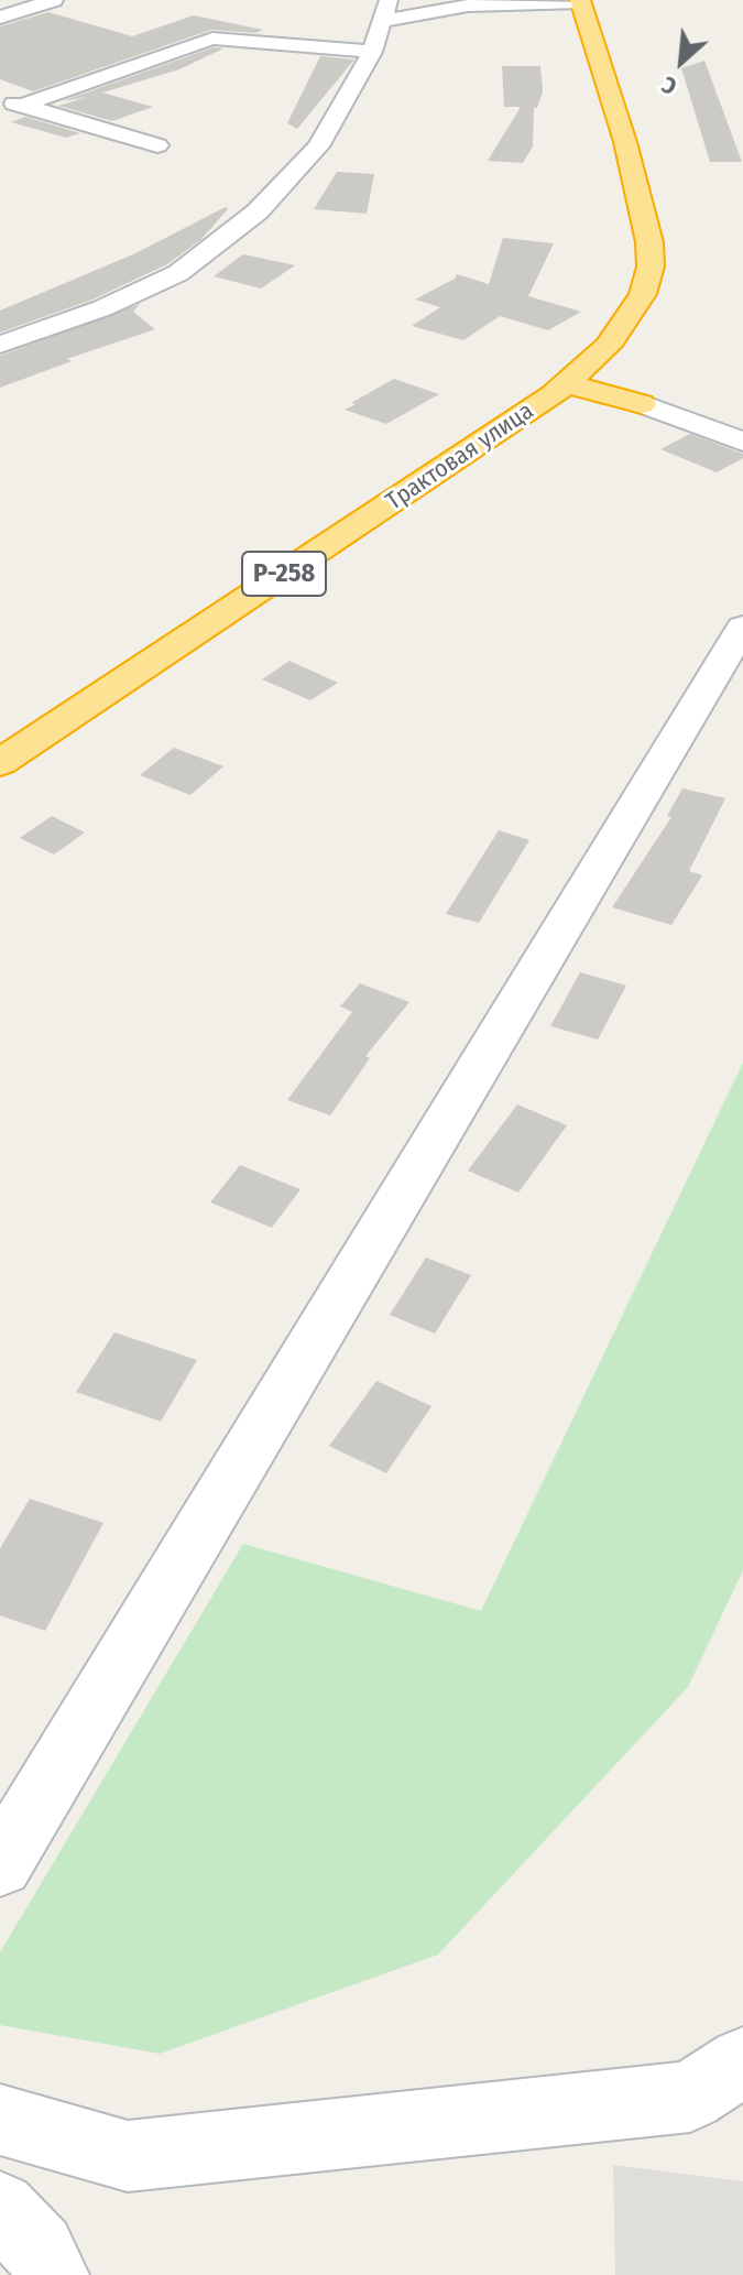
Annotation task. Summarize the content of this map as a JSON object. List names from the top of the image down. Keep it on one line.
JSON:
{"streets":{"highway":["Трактовая улица","Р-258"]},"north":"bottom left"}
